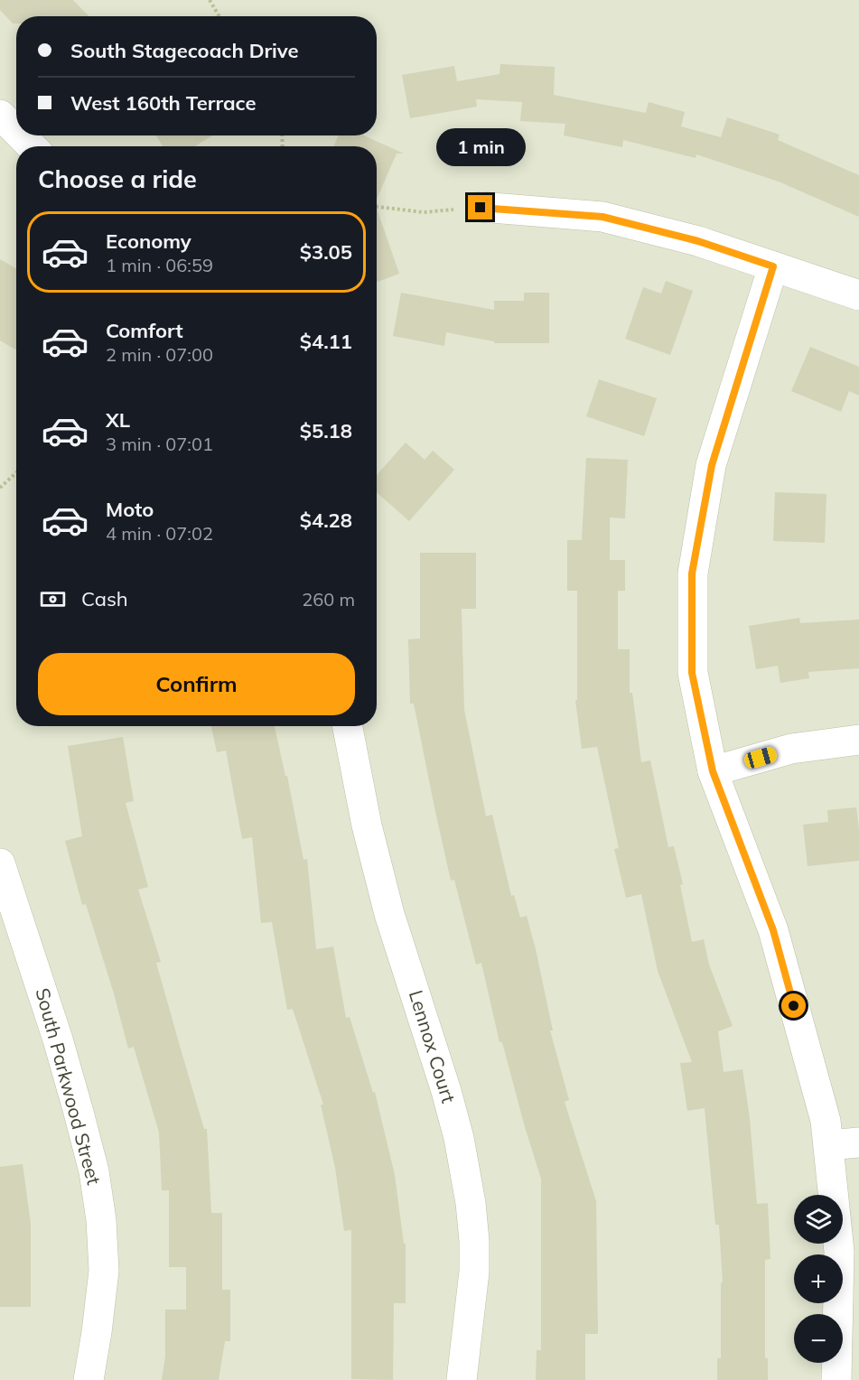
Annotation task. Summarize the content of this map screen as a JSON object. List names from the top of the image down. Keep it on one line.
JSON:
{"streets":{"street":["Lennox Court","South Parkwood Street"]},"page":{"banner":["South Stagecoach Drive","West 160th Terrace"],"bubble":"1 min","heading":"Choose a ride","list":[{"name":"Economy","note":"1 min · 06:59","value":"$3.05"},{"name":"Comfort","note":"2 min · 07:00","value":"$4.11"},{"name":"XL","note":"3 min · 07:01","value":"$5.18"},{"name":"Moto","note":"4 min · 07:02","value":"$4.28"}],"pay":["Cash","260 m"],"buttons":"Confirm","map_buttons":["+","−"]}}
